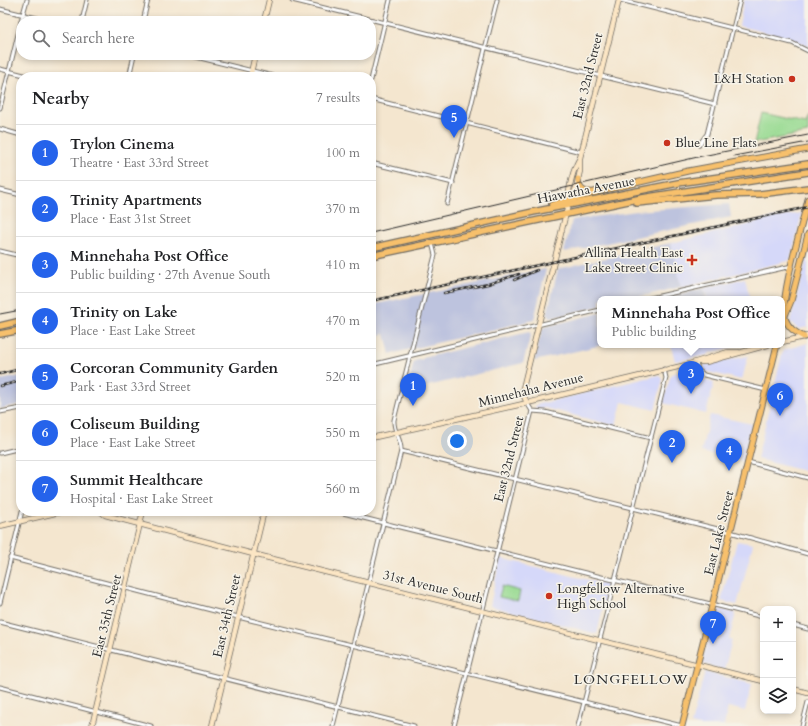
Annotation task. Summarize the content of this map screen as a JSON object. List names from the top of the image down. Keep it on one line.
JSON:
{"streets":{"highway":["Hiawatha Avenue"],"main road":["East Lake Street"],"street":["East 32nd Street","Minnehaha Avenue","31st Avenue South","East 35th Street","East 34th Street"]},"crossings":[["East 32nd Street","Hiawatha Avenue"],["East 32nd Street","Minnehaha Avenue"],["East 32nd Street","31st Avenue South"],["East Lake Street","31st Avenue South"],["31st Avenue South","East 35th Street"],["31st Avenue South","East 34th Street"]],"districts":["LONGFELLOW"],"places":{"other":["L&H Station","Blue Line Flats","Longfellow Alternative High School"],"health":["Allina Health East Lake Street Clinic"]},"page":{"search":"Search here","heading":["Nearby","7 results"],"pins":["5","3","1","6","2","4","7"],"list":[{"mark":"1","name":"Trylon Cinema","note":"Theatre · East 33rd Street","value":"100 m"},{"mark":"2","name":"Trinity Apartments","note":"Place · East 31st Street","value":"370 m"},{"mark":"3","name":"Minnehaha Post Office","note":"Public building · 27th Avenue South","value":"410 m"},{"mark":"4","name":"Trinity on Lake","note":"Place · East Lake Street","value":"470 m"},{"mark":"5","name":"Corcoran Community Garden","note":"Park · East 33rd Street","value":"520 m"},{"mark":"6","name":"Coliseum Building","note":"Place · East Lake Street","value":"550 m"},{"mark":"7","name":"Summit Healthcare","note":"Hospital · East Lake Street","value":"560 m"}],"popup":["Minnehaha Post Office","Public building"],"map_buttons":["+","−"]}}
